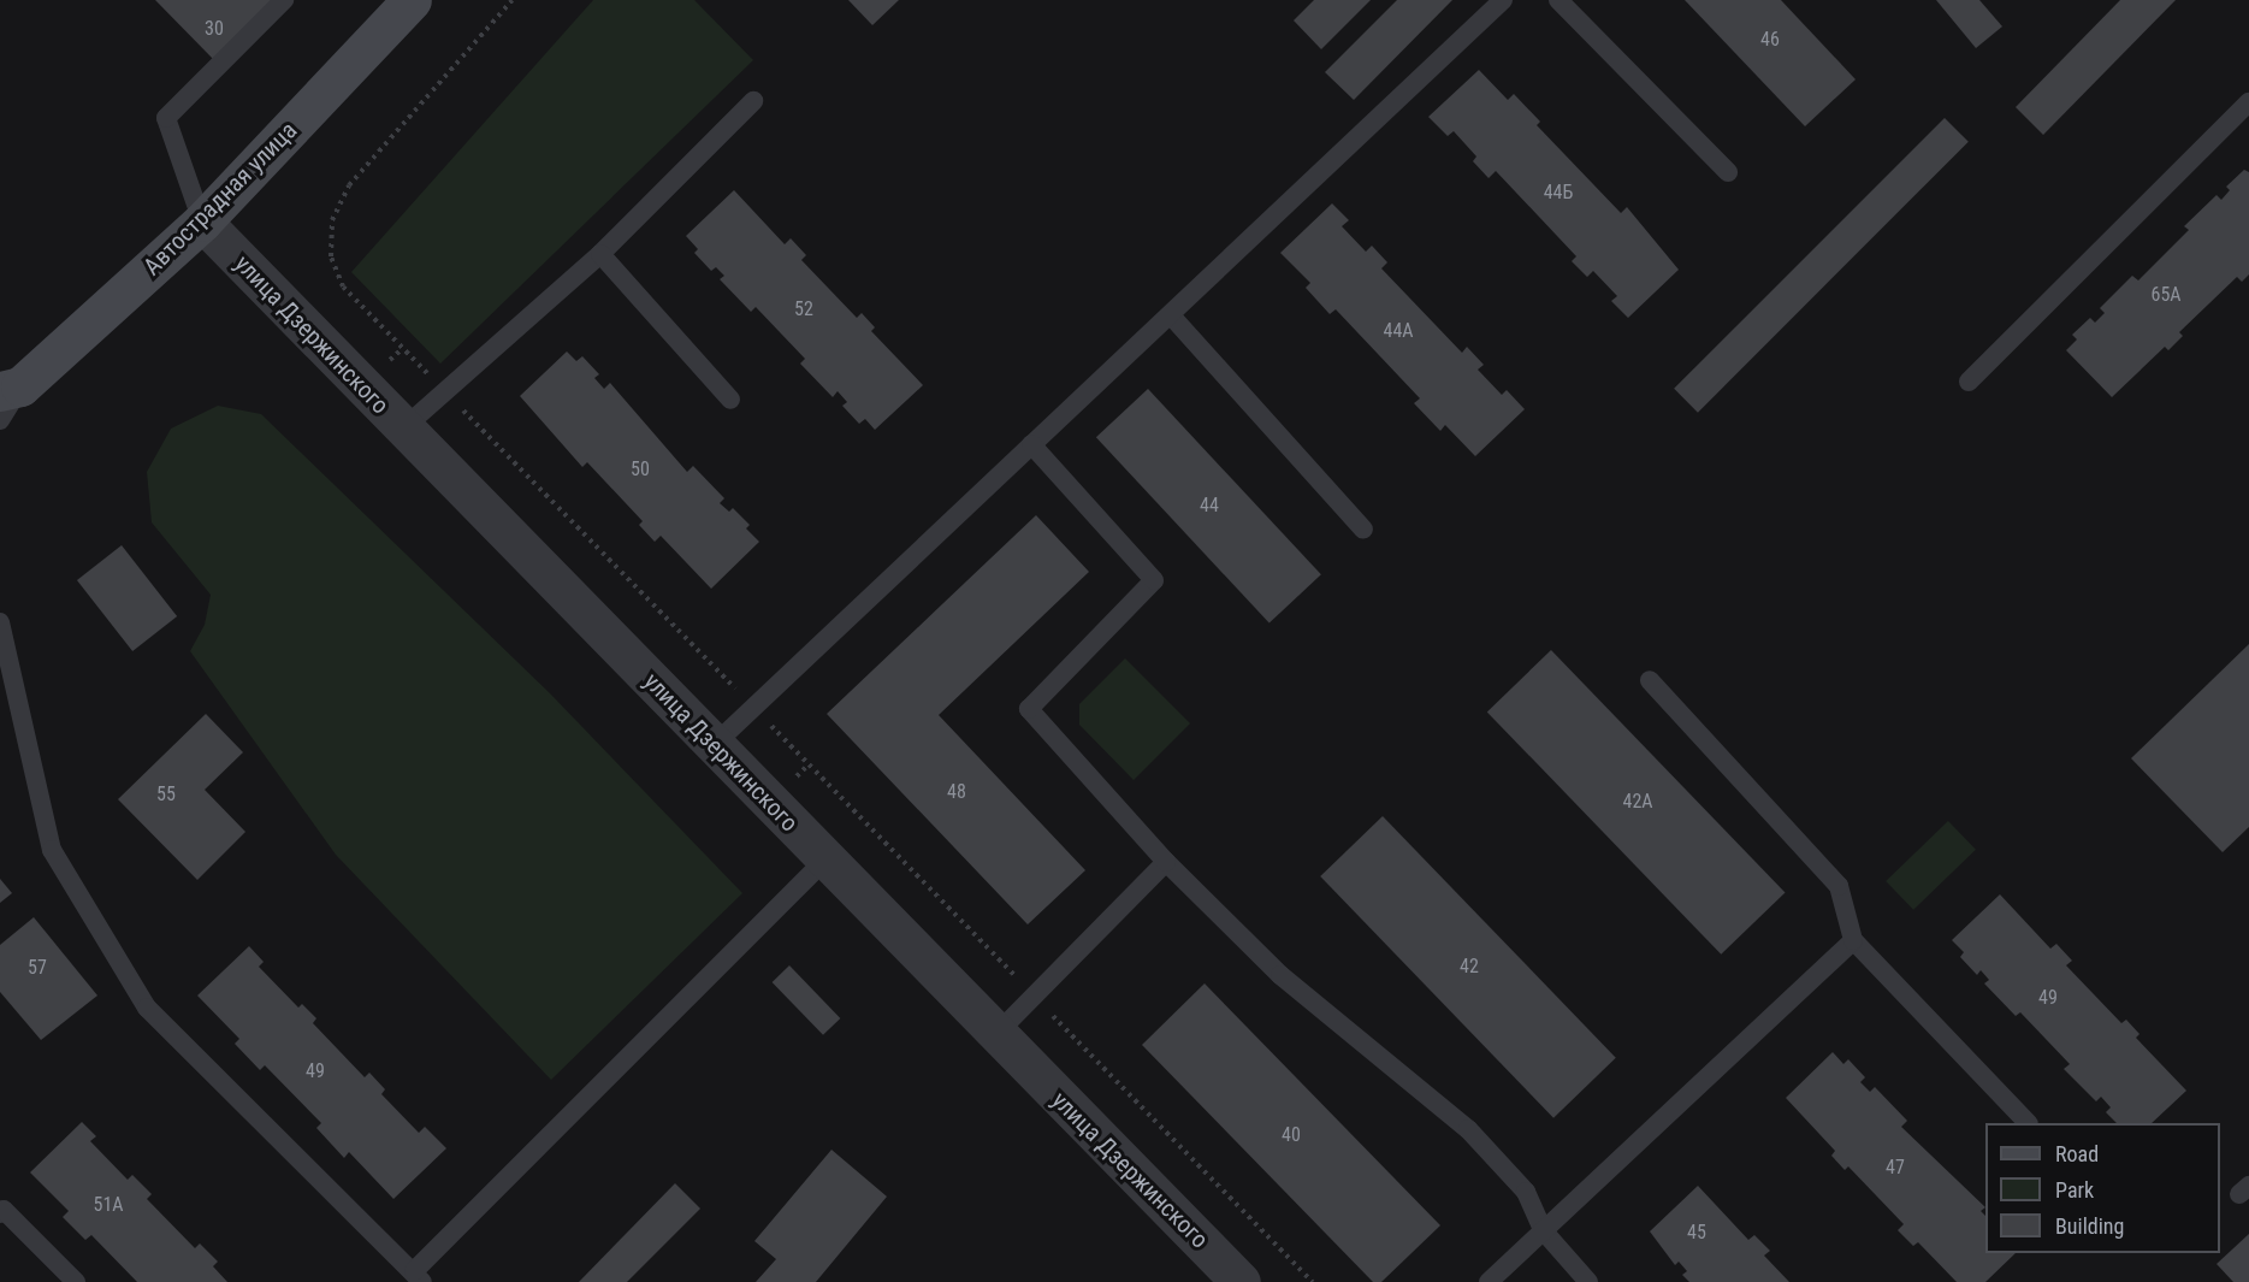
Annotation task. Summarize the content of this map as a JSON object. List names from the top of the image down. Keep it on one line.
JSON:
{"streets":{"main road":["Автострадная улица"],"street":["улица Дзержинского"]},"crossings":[["Автострадная улица","улица Дзержинского"]],"house_numbers":["30","46","44Б","65А","52","44А","50","44","48","55","42А","42","57","49","49","40","47","51А","45"],"legend":["Road","Park","Building"]}
